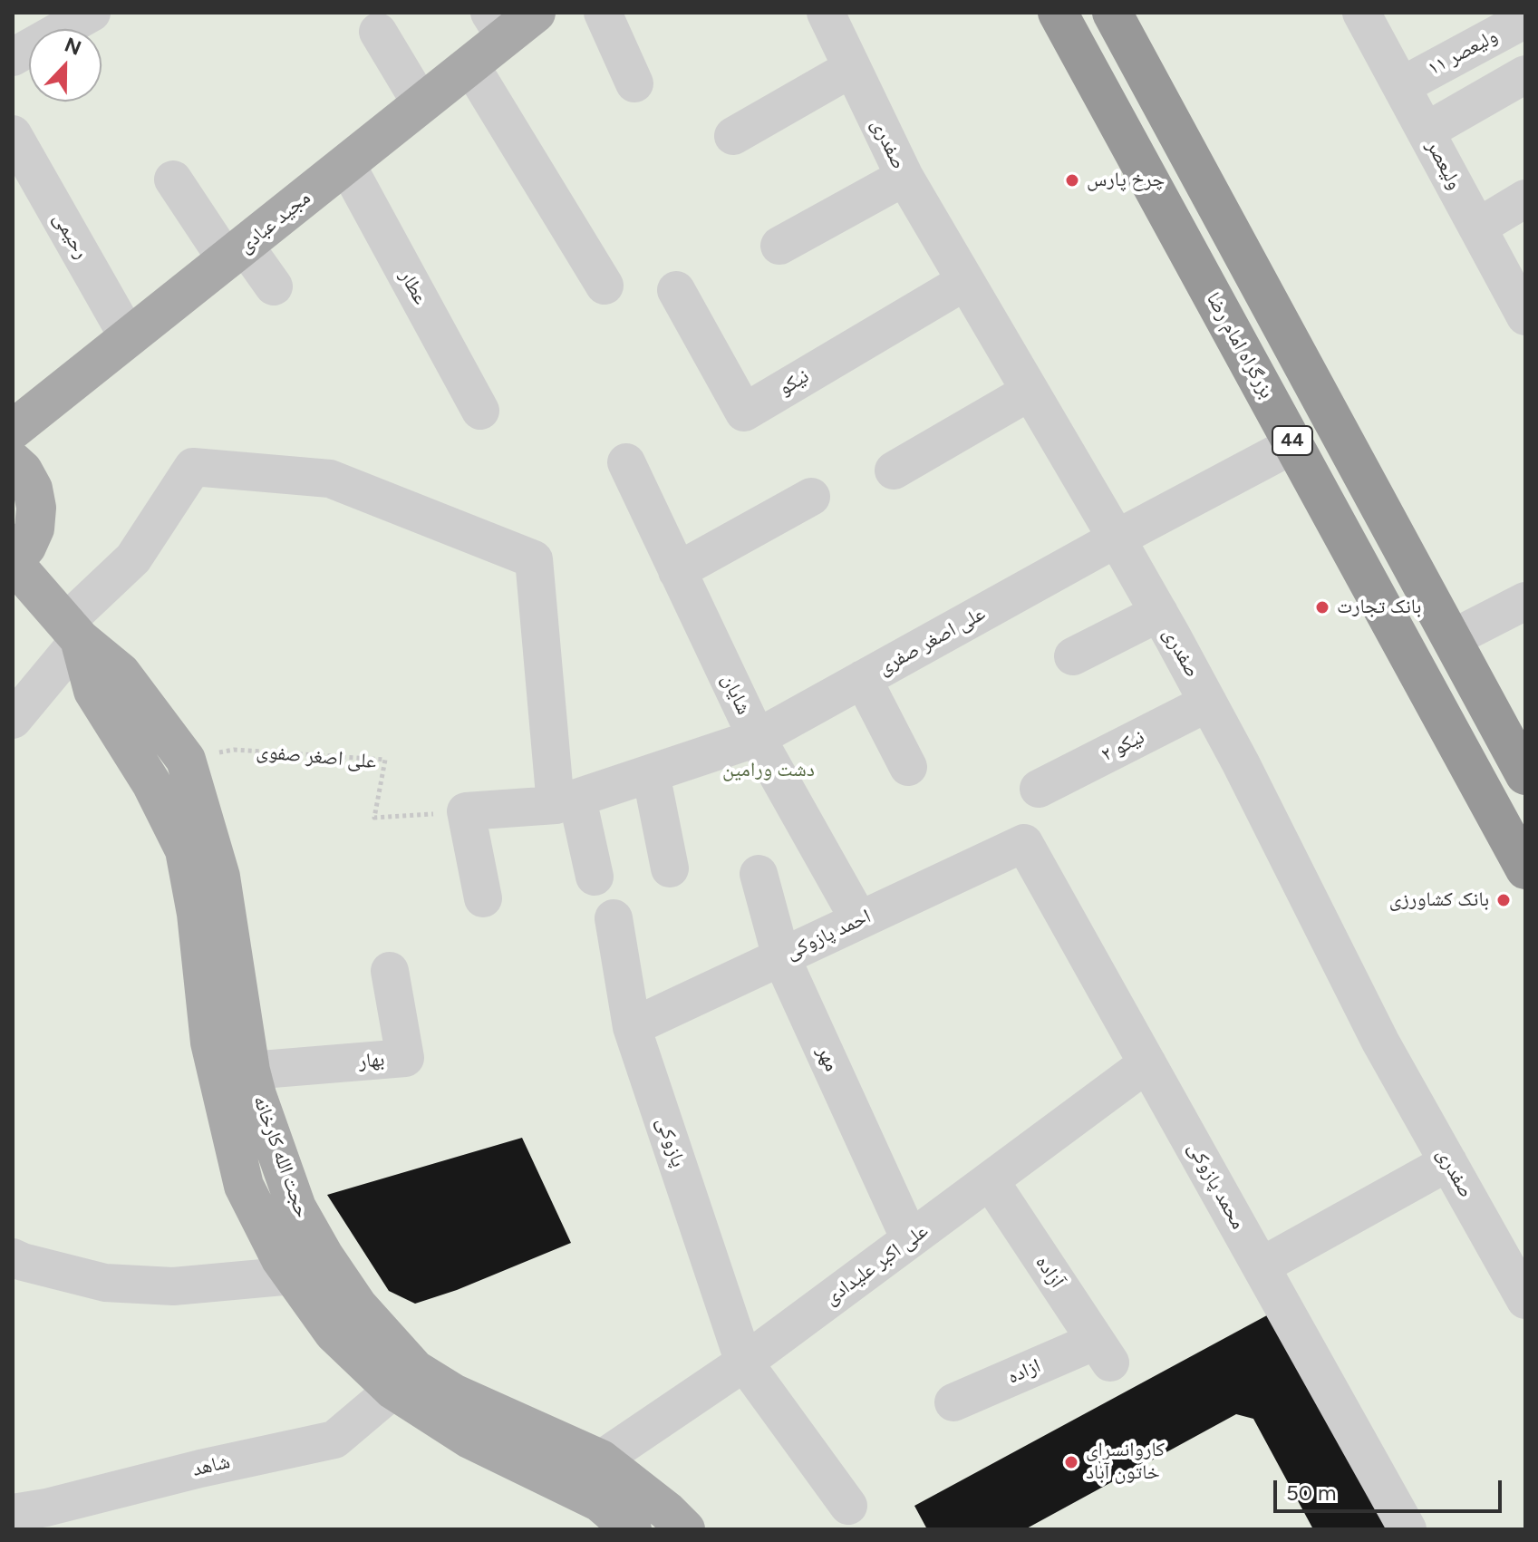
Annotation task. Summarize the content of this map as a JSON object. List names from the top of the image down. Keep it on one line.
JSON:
{"streets":{"highway":["بزرگراه امام رضا","44"],"main road":["مجید عبادی","حجت الله کارخانه"],"street":["ولیعصر ۱۱","صفدری","ولیعصر","رحیمی","عطار","نیکو","علی اصغر صفری","شایان","نیکو ۲","احمد پازوکی","مهر","بهار","پازوکی","محمد پازوکی","علی اکبر علیدادی","آزاده","ازاده","شاهد"],"path":["علی اصغر صفوی"]},"crossings":[["ولیعصر ۱۱","ولیعصر"],["صفدری","نیکو"],["صفدری","علی اصغر صفری"],["صفدری","نیکو ۲"],["مجید عبادی","رحیمی"],["مجید عبادی","عطار"],["بزرگراه امام رضا","علی اصغر صفری"],["علی اصغر صفری","شایان"],["شایان","احمد پازوکی"],["علی اصغر صفوی","حجت الله کارخانه"],["احمد پازوکی","مهر"],["احمد پازوکی","پازوکی"],["احمد پازوکی","محمد پازوکی"],["مهر","علی اکبر علیدادی"],["بهار","حجت الله کارخانه"],["پازوکی","علی اکبر علیدادی"],["حجت الله کارخانه","علی اکبر علیدادی"],["حجت الله کارخانه","شاهد"],["محمد پازوکی","علی اکبر علیدادی"],["علی اکبر علیدادی","آزاده"],["آزاده","ازاده"]],"parks":["دشت ورامین"],"places":["چرخ پارس","بانک تجارت","بانک کشاورزی","کاروانسرای خاتون آباد"],"scale_bar":"50 m","north":"top"}
